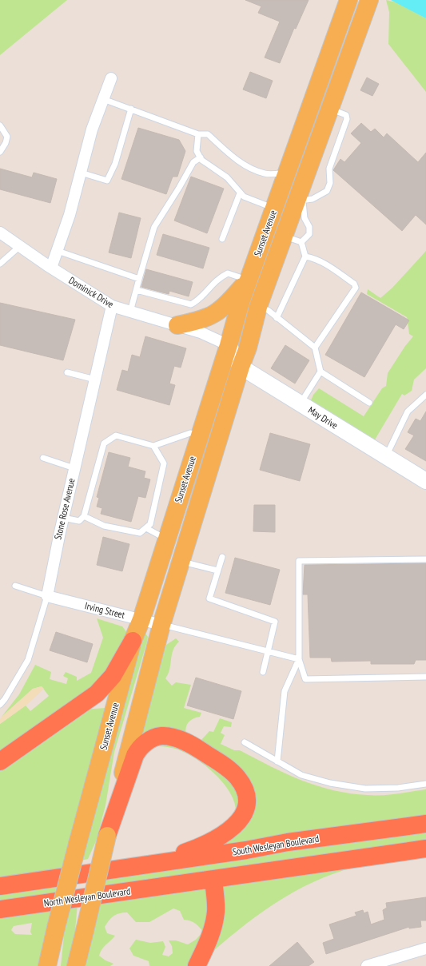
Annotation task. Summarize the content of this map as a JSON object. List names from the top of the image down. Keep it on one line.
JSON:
{"streets":{"highway":["South Wesleyan Boulevard","North Wesleyan Boulevard"],"main road":["Sunset Avenue","May Drive"],"street":["Dominick Drive","Stone Rose Avenue","Irving Street"]},"crossings":[["Sunset Avenue","Dominick Drive"],["Sunset Avenue","May Drive"],["Sunset Avenue","Irving Street"],["Dominick Drive","May Drive"],["Dominick Drive","Stone Rose Avenue"],["Stone Rose Avenue","Irving Street"]]}
